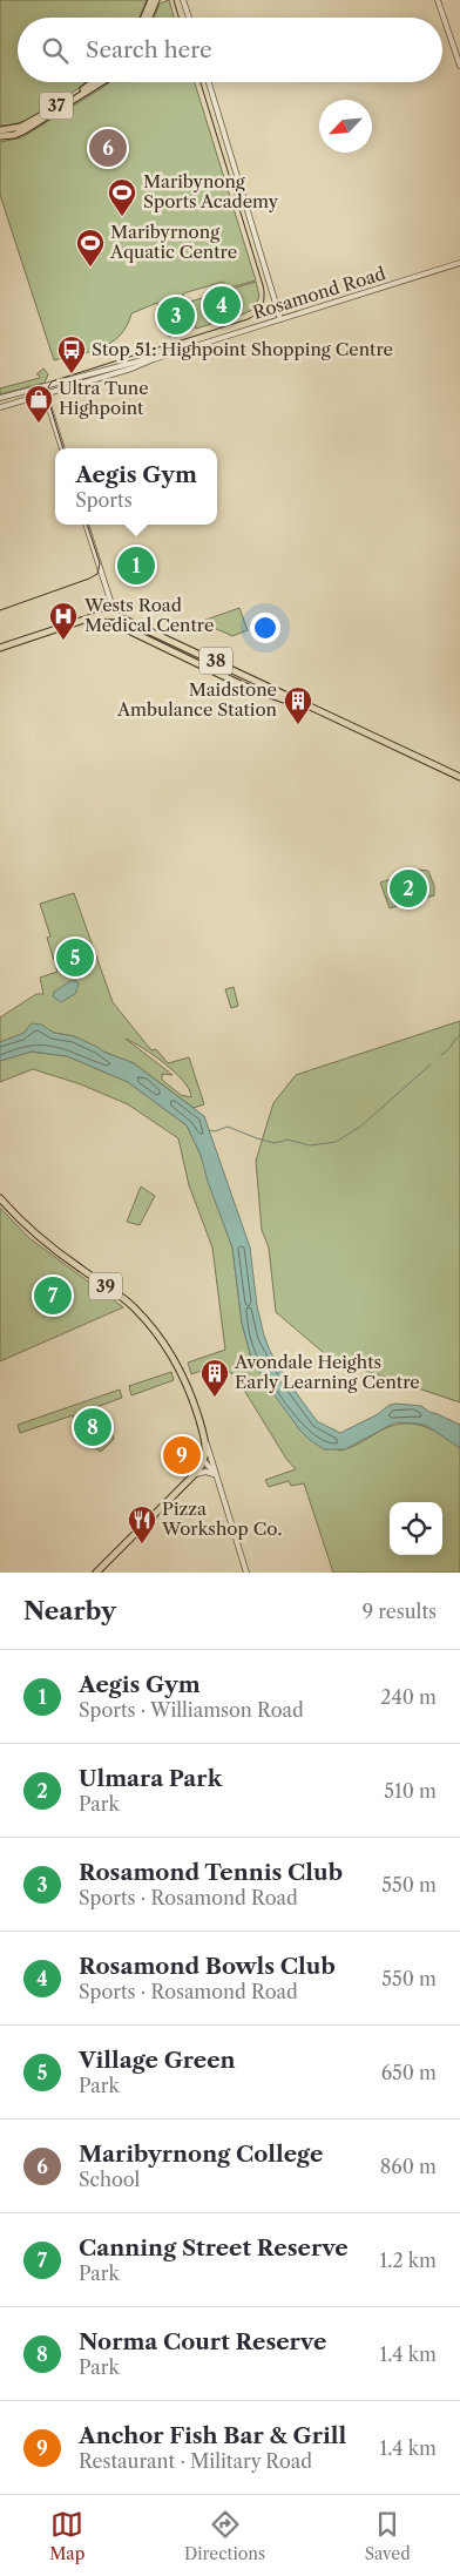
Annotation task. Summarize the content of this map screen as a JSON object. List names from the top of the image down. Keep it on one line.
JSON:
{"streets":{"main road":["37","38","39"],"street":["Rosamond Road"]},"places":{"sports":["Maribynong Sports Academy","Maribyrnong Aquatic Centre"],"bus stop":["Stop 51: Highpoint Shopping Centre"],"shop":["Ultra Tune Highpoint"],"hospital":["Wests Road Medical Centre"],"building":["Maidstone Ambulance Station","Avondale Heights Early Learning Centre"],"restaurant":["Pizza Workshop Co."]},"north":"bottom left","page":{"search":"Search here","pins":["6","4","3","1","2","5","7","8","9"],"popup":["Aegis Gym","Sports"],"heading":["Nearby","9 results"],"list":[{"mark":"1","name":"Aegis Gym","note":"Sports · Williamson Road","value":"240 m"},{"mark":"2","name":"Ulmara Park","note":"Park","value":"510 m"},{"mark":"3","name":"Rosamond Tennis Club","note":"Sports · Rosamond Road","value":"550 m"},{"mark":"4","name":"Rosamond Bowls Club","note":"Sports · Rosamond Road","value":"550 m"},{"mark":"5","name":"Village Green","note":"Park","value":"650 m"},{"mark":"6","name":"Maribyrnong College","note":"School","value":"860 m"},{"mark":"7","name":"Canning Street Reserve","note":"Park","value":"1.2 km"},{"mark":"8","name":"Norma Court Reserve","note":"Park","value":"1.4 km"},{"mark":"9","name":"Anchor Fish Bar & Grill","note":"Restaurant · Military Road","value":"1.4 km"}],"nav":["Map","Directions","Saved"]}}
